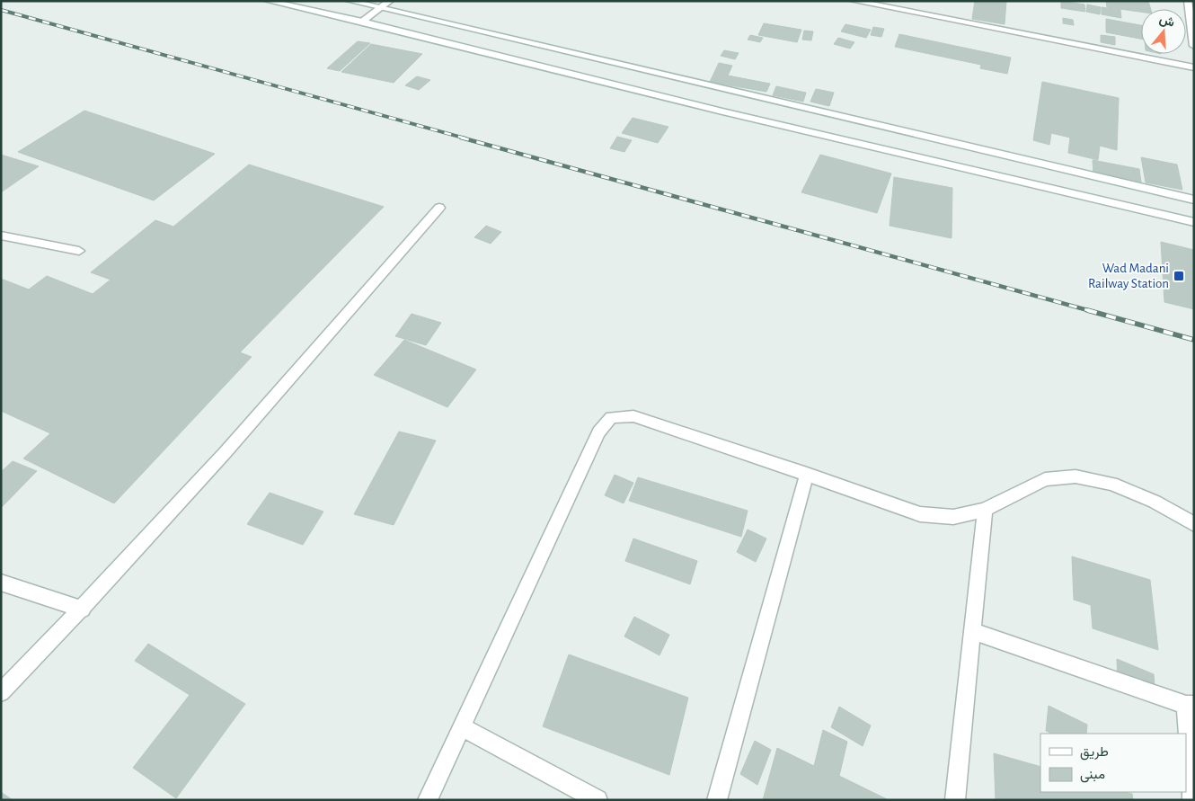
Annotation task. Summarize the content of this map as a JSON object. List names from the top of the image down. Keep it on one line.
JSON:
{"places":{"transit":["Wad Madani Railway Station"]},"legend":["طريق","مبنى"],"north":"top"}
